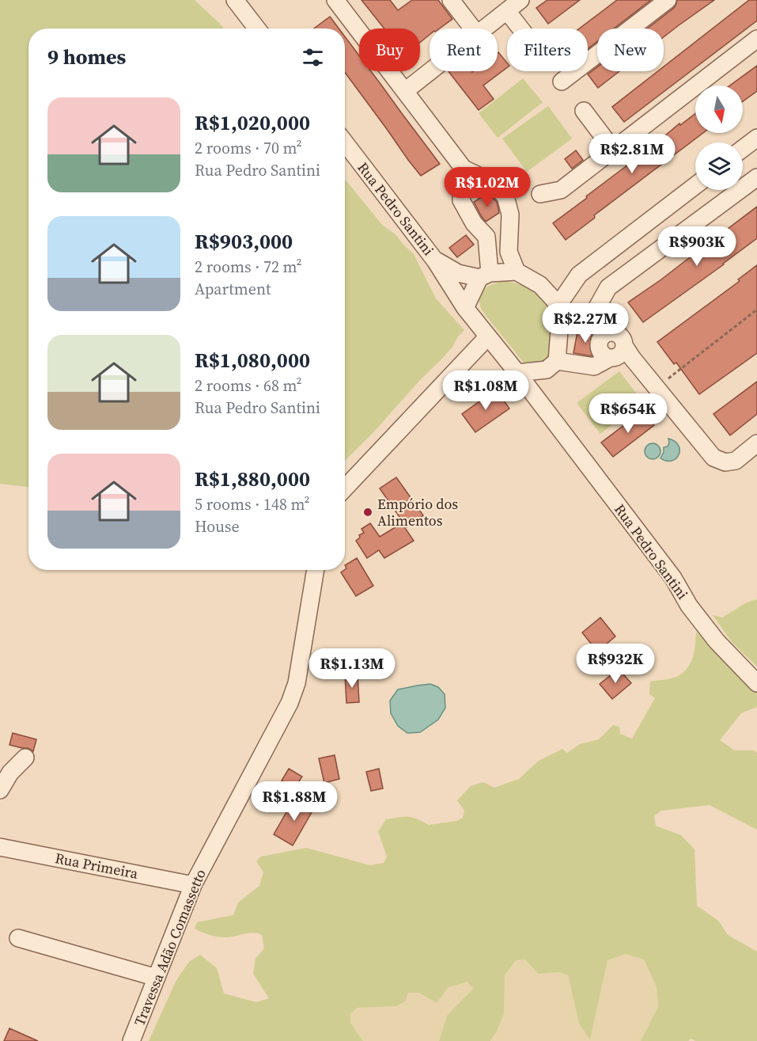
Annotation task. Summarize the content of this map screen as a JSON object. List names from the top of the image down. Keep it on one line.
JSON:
{"streets":{"street":["Rua Pedro Santini","Rua Primeira","Travessa Adão Comassetto"]},"crossings":[["Rua Primeira","Travessa Adão Comassetto"]],"places":["Empório dos Alimentos"],"north":"bottom","page":{"chip":["Buy","Rent","Filters","New"],"heading":"9 homes","list":[{"name":"R$1,020,000","note":"2 rooms · 70 m² · Rua Pedro Santini"},{"name":"R$903,000","note":"2 rooms · 72 m² · Apartment"},{"name":"R$1,080,000","note":"2 rooms · 68 m² · Rua Pedro Santini"},{"name":"R$1,880,000","note":"5 rooms · 148 m² · House"}],"price":["R$2.81M","R$1.02M","R$903K","R$2.27M","R$1.08M","R$654K","R$932K","R$1.13M","R$1.88M"]}}
